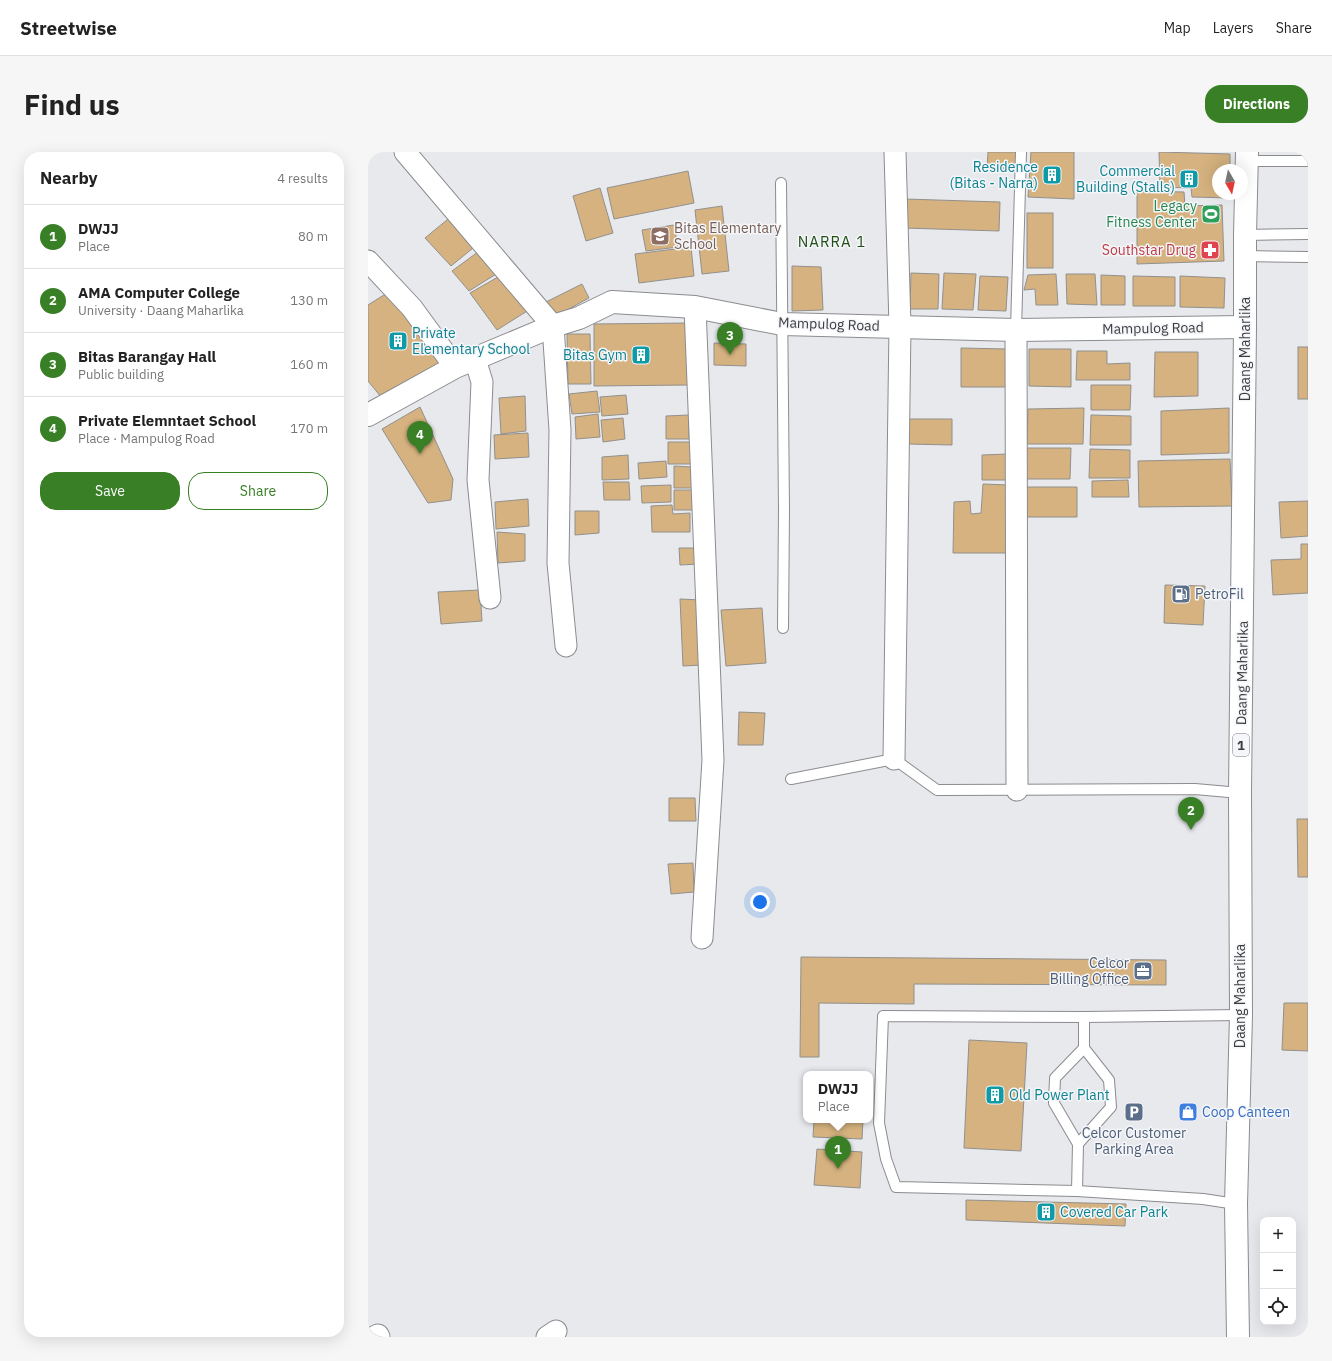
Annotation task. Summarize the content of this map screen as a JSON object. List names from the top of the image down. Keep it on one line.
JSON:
{"streets":{"main road":["Mampulog Road","Daang Maharlika","1"]},"crossings":[["Mampulog Road","Daang Maharlika"]],"districts":["NARRA 1"],"places":{"building":["Residence (Bitas - Narra)","Commercial Building (Stalls)","Private Elementary School","Bitas Gym","Old Power Plant","Covered Car Park"],"sports":["Legacy Fitness Center"],"school or university":["Bitas Elementary School"],"pharmacy":["Southstar Drug"],"fuel station":["PetroFil"],"office":["Celcor Billing Office"],"parking":["Celcor Customer Parking Area"],"shop":["Coop Canteen"]},"north":"bottom","page":{"header":"Streetwise","nav":["Map","Layers","Share"],"buttons":["Directions",["Save","Share"]],"title":"Find us","heading":["Nearby","4 results"],"list":[{"mark":"1","name":"DWJJ","note":"Place","value":"80 m"},{"mark":"2","name":"AMA Computer College","note":"University · Daang Maharlika","value":"130 m"},{"mark":"3","name":"Bitas Barangay Hall","note":"Public building","value":"160 m"},{"mark":"4","name":"Private Elemntaet School","note":"Place · Mampulog Road","value":"170 m"}],"pins":["3","4","2","1"],"popup":["DWJJ","Place"],"map_buttons":["+","−"]}}
